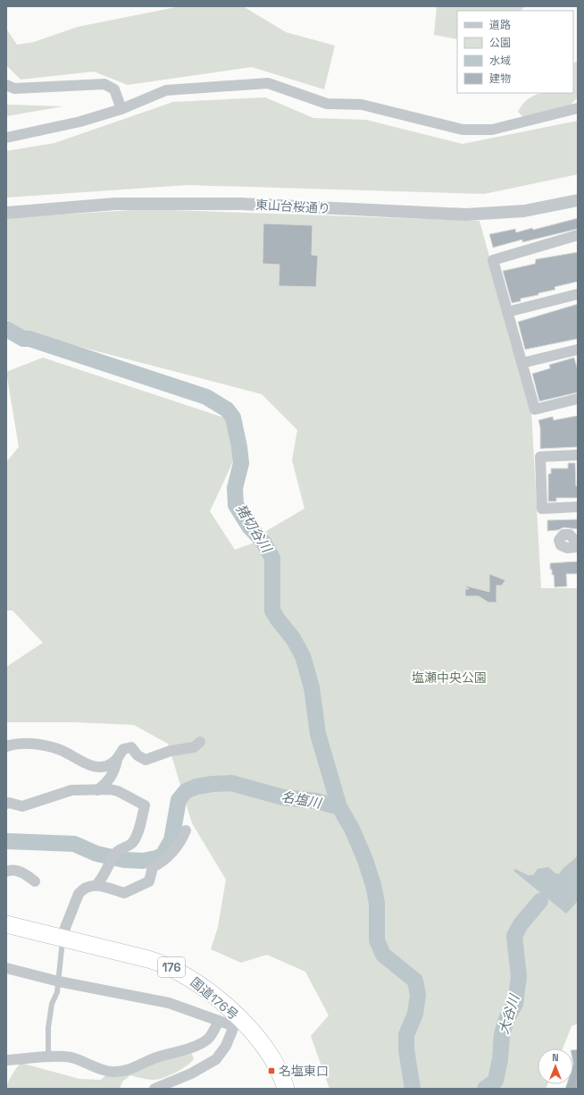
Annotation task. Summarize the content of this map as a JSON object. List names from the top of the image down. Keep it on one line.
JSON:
{"streets":{"highway":["176","国道176号"],"street":["東山台桜通り"]},"water":["猪切谷川","名塩川","大谷川"],"parks":["塩瀬中央公園"],"places":{"transit":["名塩東口"]},"legend":["道路","公園","水域","建物"],"north":"top"}
